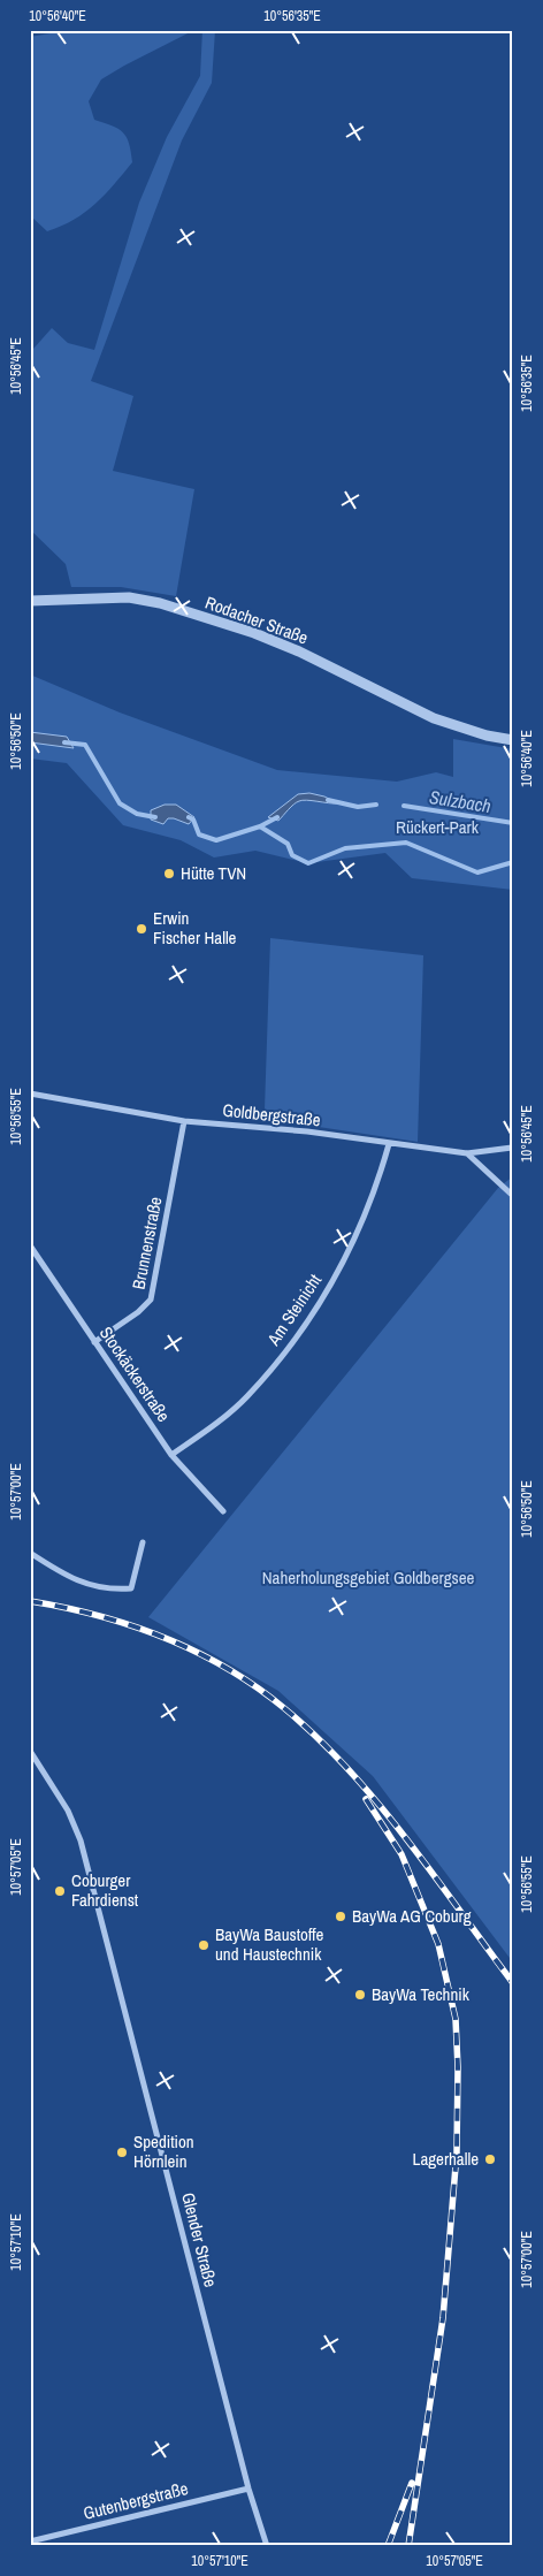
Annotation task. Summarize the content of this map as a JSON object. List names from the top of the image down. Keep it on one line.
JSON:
{"streets":{"street":["Rodacher Straße","Goldbergstraße","Brunnenstraße","Am Steinicht","Stockäckerstraße","Glender Straße","Gutenbergstraße"]},"crossings":[["Goldbergstraße","Brunnenstraße"],["Goldbergstraße","Am Steinicht"],["Brunnenstraße","Stockäckerstraße"],["Am Steinicht","Stockäckerstraße"],["Glender Straße","Gutenbergstraße"]],"water":["Sulzbach"],"parks":["Rückert-Park","Naherholungsgebiet Goldbergsee"],"places":["Hütte TVN","Erwin Fischer Halle","Coburger Fahrdienst","BayWa AG Coburg","BayWa Baustoffe und Haustechnik","BayWa Technik","Spedition Hörnlein","Lagerhalle"],"coordinates":["10°56'40\"E","10°56'35\"E","10°56'45\"E","10°56'50\"E","10°56'55\"E","10°57'00\"E","10°57'05\"E","10°57'10\"E"]}
